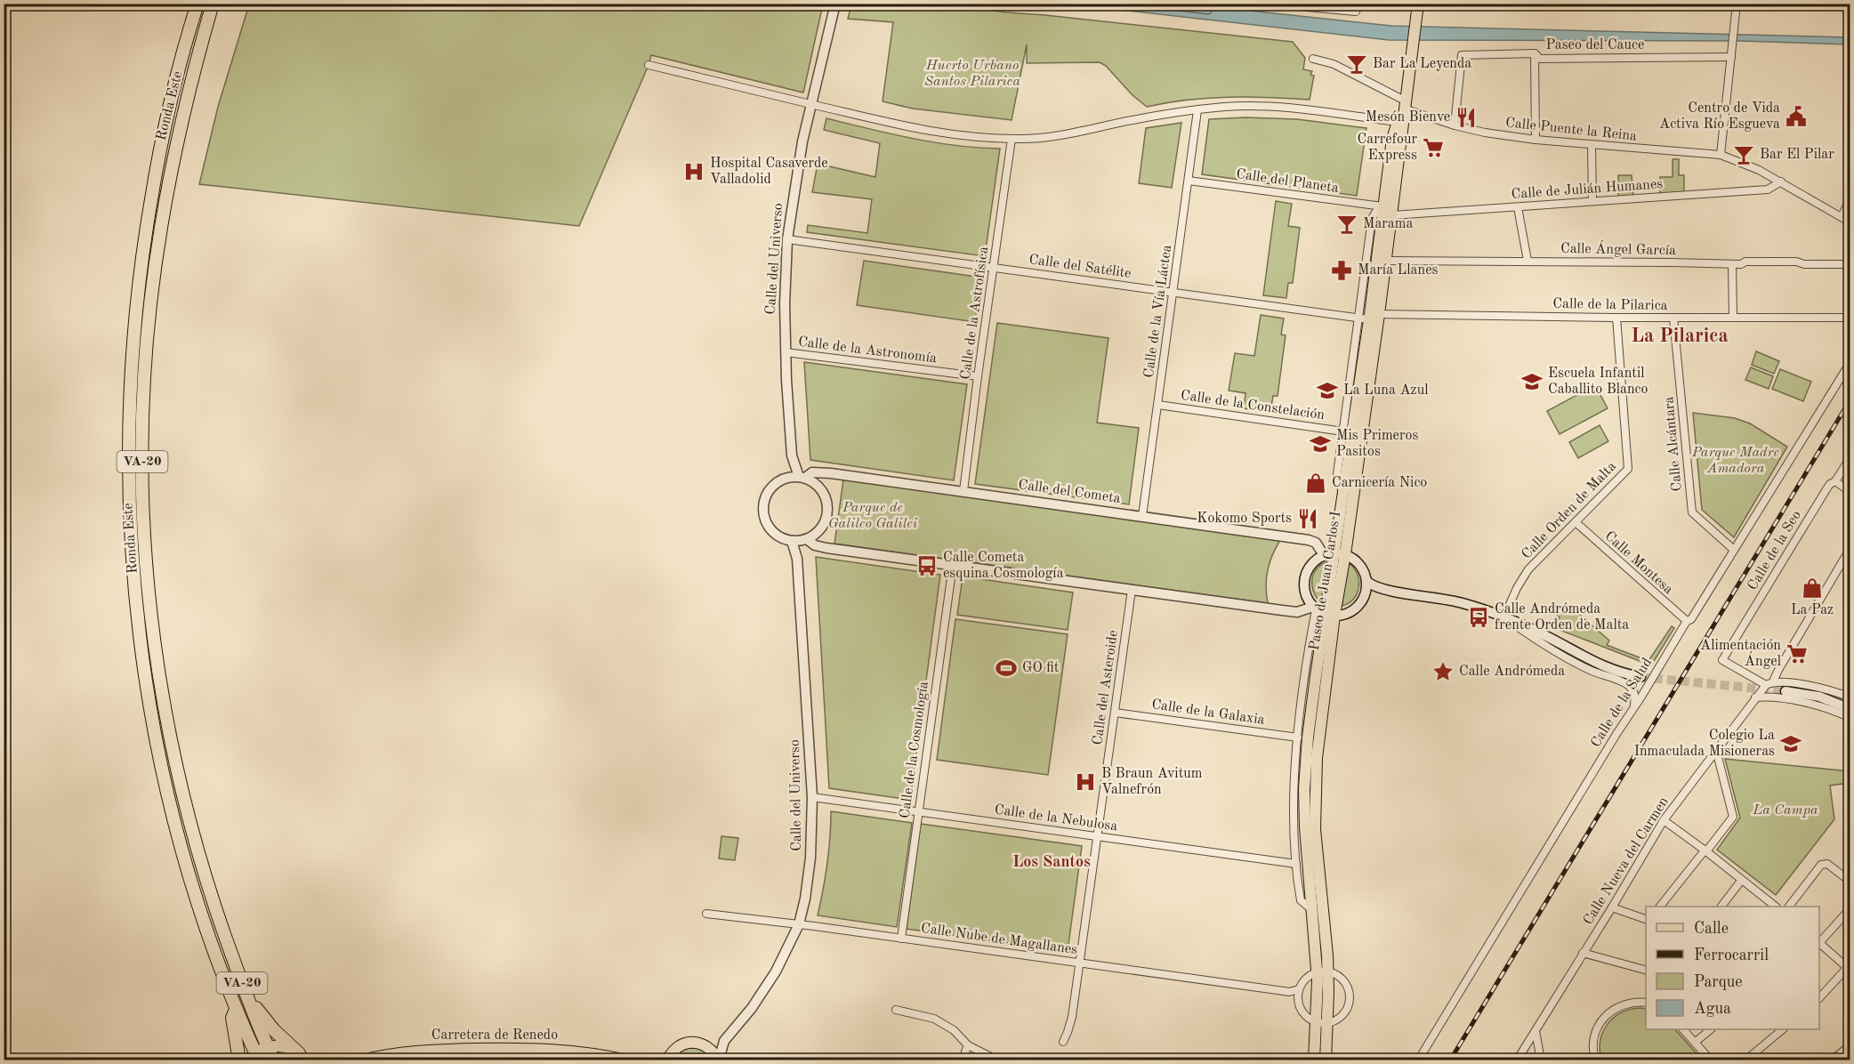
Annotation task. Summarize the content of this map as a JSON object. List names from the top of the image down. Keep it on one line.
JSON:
{"streets":{"highway":["Ronda Este","VA-20"],"main road":["Paseo de Juan Carlos I","Carretera de Renedo"],"street":["Paseo del Cauce","Calle Puente la Reina","Calle del Planeta","Calle de Julián Humanes","Calle Ángel García","Calle del Universo","Calle del Satélite","Calle de la Pilarica","Calle de la Vía Láctea","Calle de la Astrofísica","Calle de la Astronomía","Calle de la Constelación","Calle Alcántara","Calle del Cometa","Calle Orden de Malta","Calle de la Seo","Calle Montesa","Calle del Asteroide","Calle de la Salud","Calle de la Galaxia","Calle de la Cosmología","Calle de la Nebulosa","Calle Nueva del Carmen","Calle Nube de Magallanes"]},"crossings":[["Paseo del Cauce","Calle Puente la Reina"],["Calle Puente la Reina","Calle de Julián Humanes"],["Calle Puente la Reina","Paseo de Juan Carlos I"],["Calle del Planeta","Calle de Julián Humanes"],["Calle del Planeta","Calle de la Vía Láctea"],["Calle del Planeta","Paseo de Juan Carlos I"],["Calle de Julián Humanes","Paseo de Juan Carlos I"],["Calle Ángel García","Paseo de Juan Carlos I"],["Calle del Universo","Calle del Satélite"],["Calle del Universo","Calle de la Astronomía"],["Calle del Universo","Calle del Cometa"],["Calle del Universo","Calle de la Nebulosa"],["Calle del Universo","Calle Nube de Magallanes"],["Calle del Satélite","Calle de la Pilarica"],["Calle del Satélite","Calle de la Vía Láctea"],["Calle del Satélite","Calle de la Astrofísica"],["Calle del Satélite","Paseo de Juan Carlos I"],["Calle de la Pilarica","Calle Alcántara"],["Calle de la Pilarica","Calle Orden de Malta"],["Calle de la Pilarica","Paseo de Juan Carlos I"],["Calle de la Vía Láctea","Calle de la Constelación"],["Calle de la Vía Láctea","Calle del Cometa"],["Calle de la Astrofísica","Calle de la Astronomía"],["Calle de la Astrofísica","Calle del Cometa"],["Calle Alcántara","Calle de la Salud"],["Calle del Cometa","Paseo de Juan Carlos I"],["Calle Orden de Malta","Calle Montesa"],["Calle de la Seo","Calle Nueva del Carmen"],["Calle Montesa","Calle de la Salud"],["Paseo de Juan Carlos I","Calle de la Galaxia"],["Paseo de Juan Carlos I","Calle de la Nebulosa"],["Calle del Asteroide","Calle de la Galaxia"],["Calle del Asteroide","Calle de la Nebulosa"],["Calle del Asteroide","Calle Nube de Magallanes"],["Calle de la Cosmología","Calle de la Nebulosa"],["Calle de la Cosmología","Calle Nube de Magallanes"]],"districts":["La Pilarica","Los Santos"],"parks":["Huerto Urbano Santos Pilarica","Parque Madre Amadora","Parque de Galileo Galilei","La Campa"],"places":{"bar":["Bar La Leyenda","Bar El Pilar","Marama"],"public building":["Centro de Vida Activa Río Esgueva"],"restaurant":["Mesón Bienve","Kokomo Sports"],"supermarket":["Carrefour Express","Alimentación Ángel"],"hospital":["Hospital Casaverde Valladolid","B Braun Avitum Valnefrón"],"pharmacy":["María Llanes"],"school or university":["Escuela Infantil Caballito Blanco","La Luna Azul","Mis Primeros Pasitos","Colegio La Inmaculada Misioneras"],"shop":["Carnicería Nico","La Paz"],"bus stop":["Calle Cometa esquina Cosmología","Calle Andrómeda frente Orden de Malta"],"sports":["GO fit"],"place":["Calle Andrómeda"]},"legend":["Calle","Ferrocarril","Parque","Agua"]}
